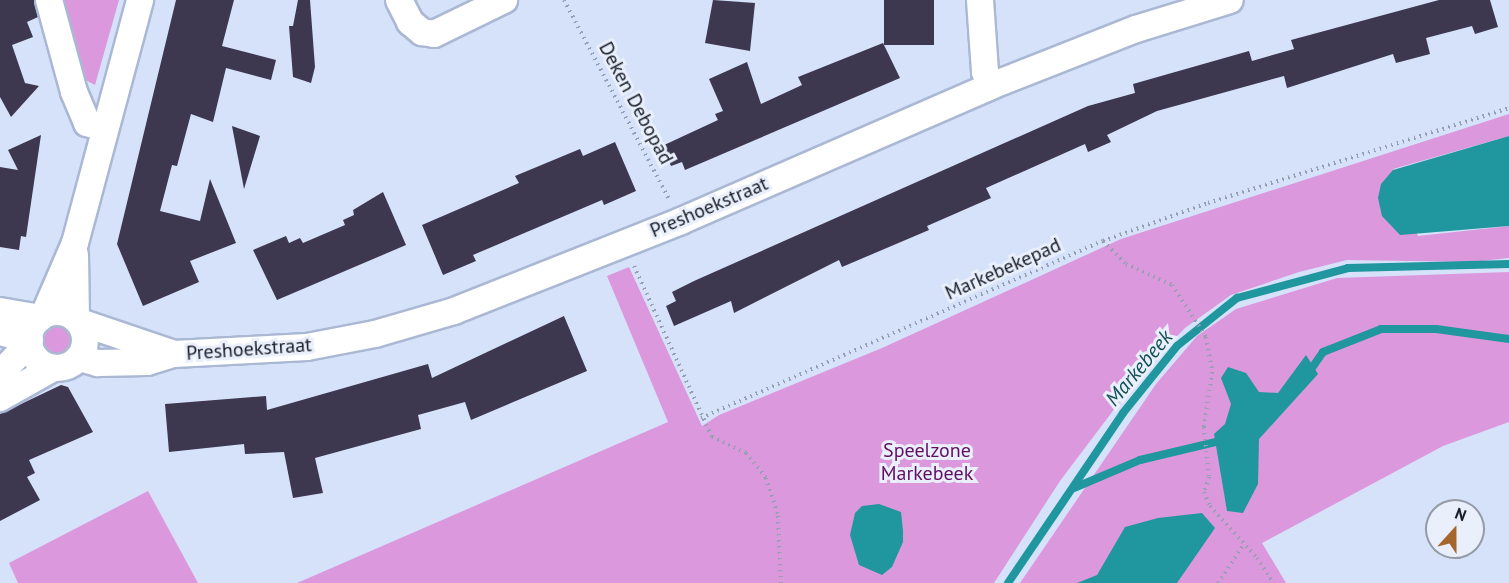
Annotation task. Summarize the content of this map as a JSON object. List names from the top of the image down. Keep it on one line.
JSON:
{"streets":{"street":["Preshoekstraat"],"path":["Deken Debopad","Markebekepad"]},"crossings":[["Deken Debopad","Preshoekstraat"]],"water":["Markebeek"],"parks":["Speelzone Markebeek"],"north":"top"}
